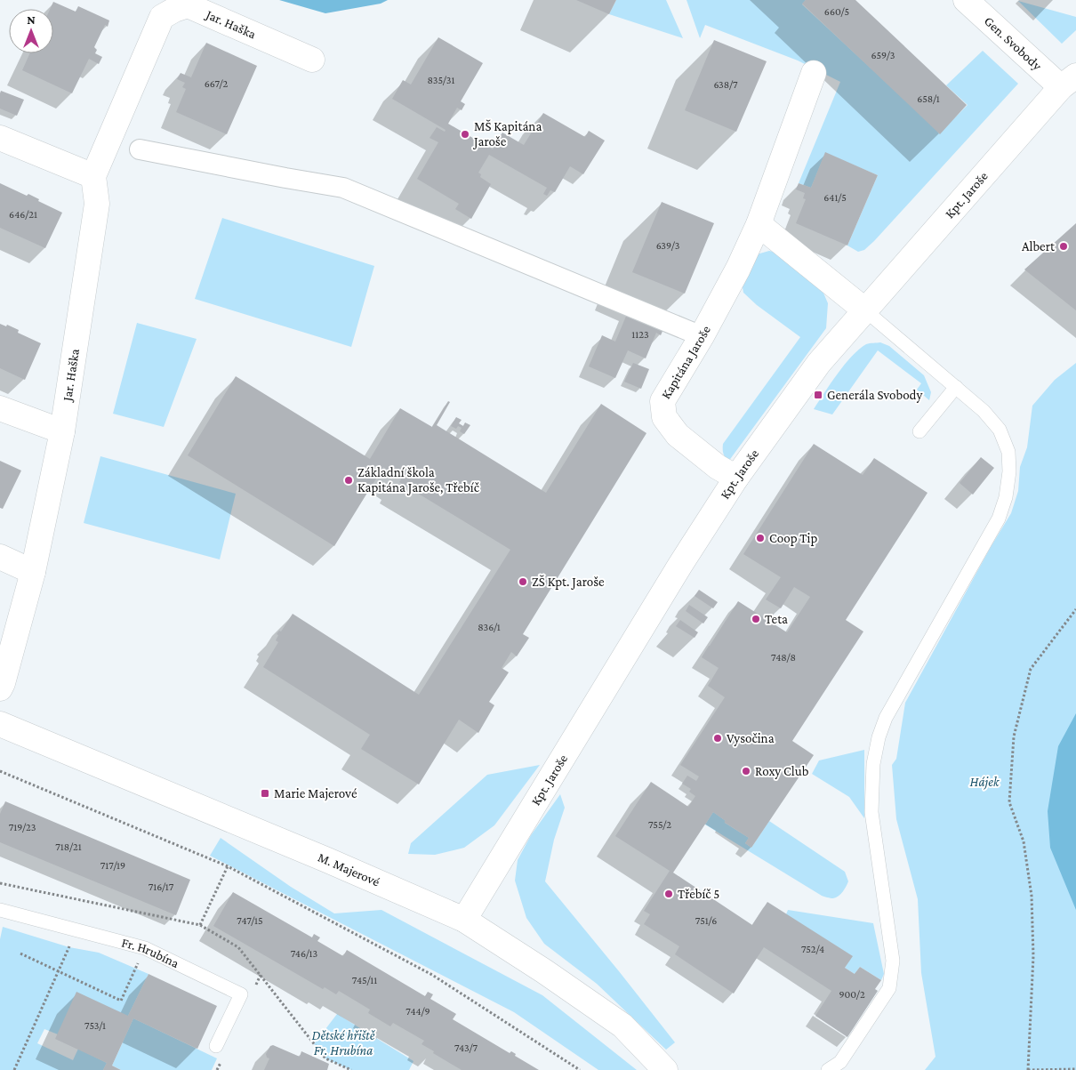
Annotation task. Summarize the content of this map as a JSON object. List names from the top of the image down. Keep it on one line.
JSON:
{"streets":{"street":["Jar. Haška","Gen. Svobody","Kpt. Jaroše","Kapitána Jaroše","M. Majerové"],"lane":["Fr. Hrubína"]},"crossings":[["Gen. Svobody","Kpt. Jaroše"],["Kpt. Jaroše","Kapitána Jaroše"],["Kpt. Jaroše","M. Majerové"]],"parks":["Hájek","Dětské hřiště Fr. Hrubína"],"places":{"other":["MŠ Kapitána Jaroše","Albert","Základní škola Kapitána Jaroše, Třebíč","Coop Tip","ZŠ Kpt. Jaroše","Teta","Vysočina","Roxy Club","Třebíč 5"],"transit":["Generála Svobody","Marie Majerové"]},"house_numbers":["660/5","659/3","835/31","667/2","638/7","658/1","641/5","646/21","639/3","1123","836/1","748/8","755/2","719/23","718/21","717/19","716/17","747/15","751/6","752/4","746/13","745/11","900/2","744/9","753/1","743/7"],"north":"top"}
